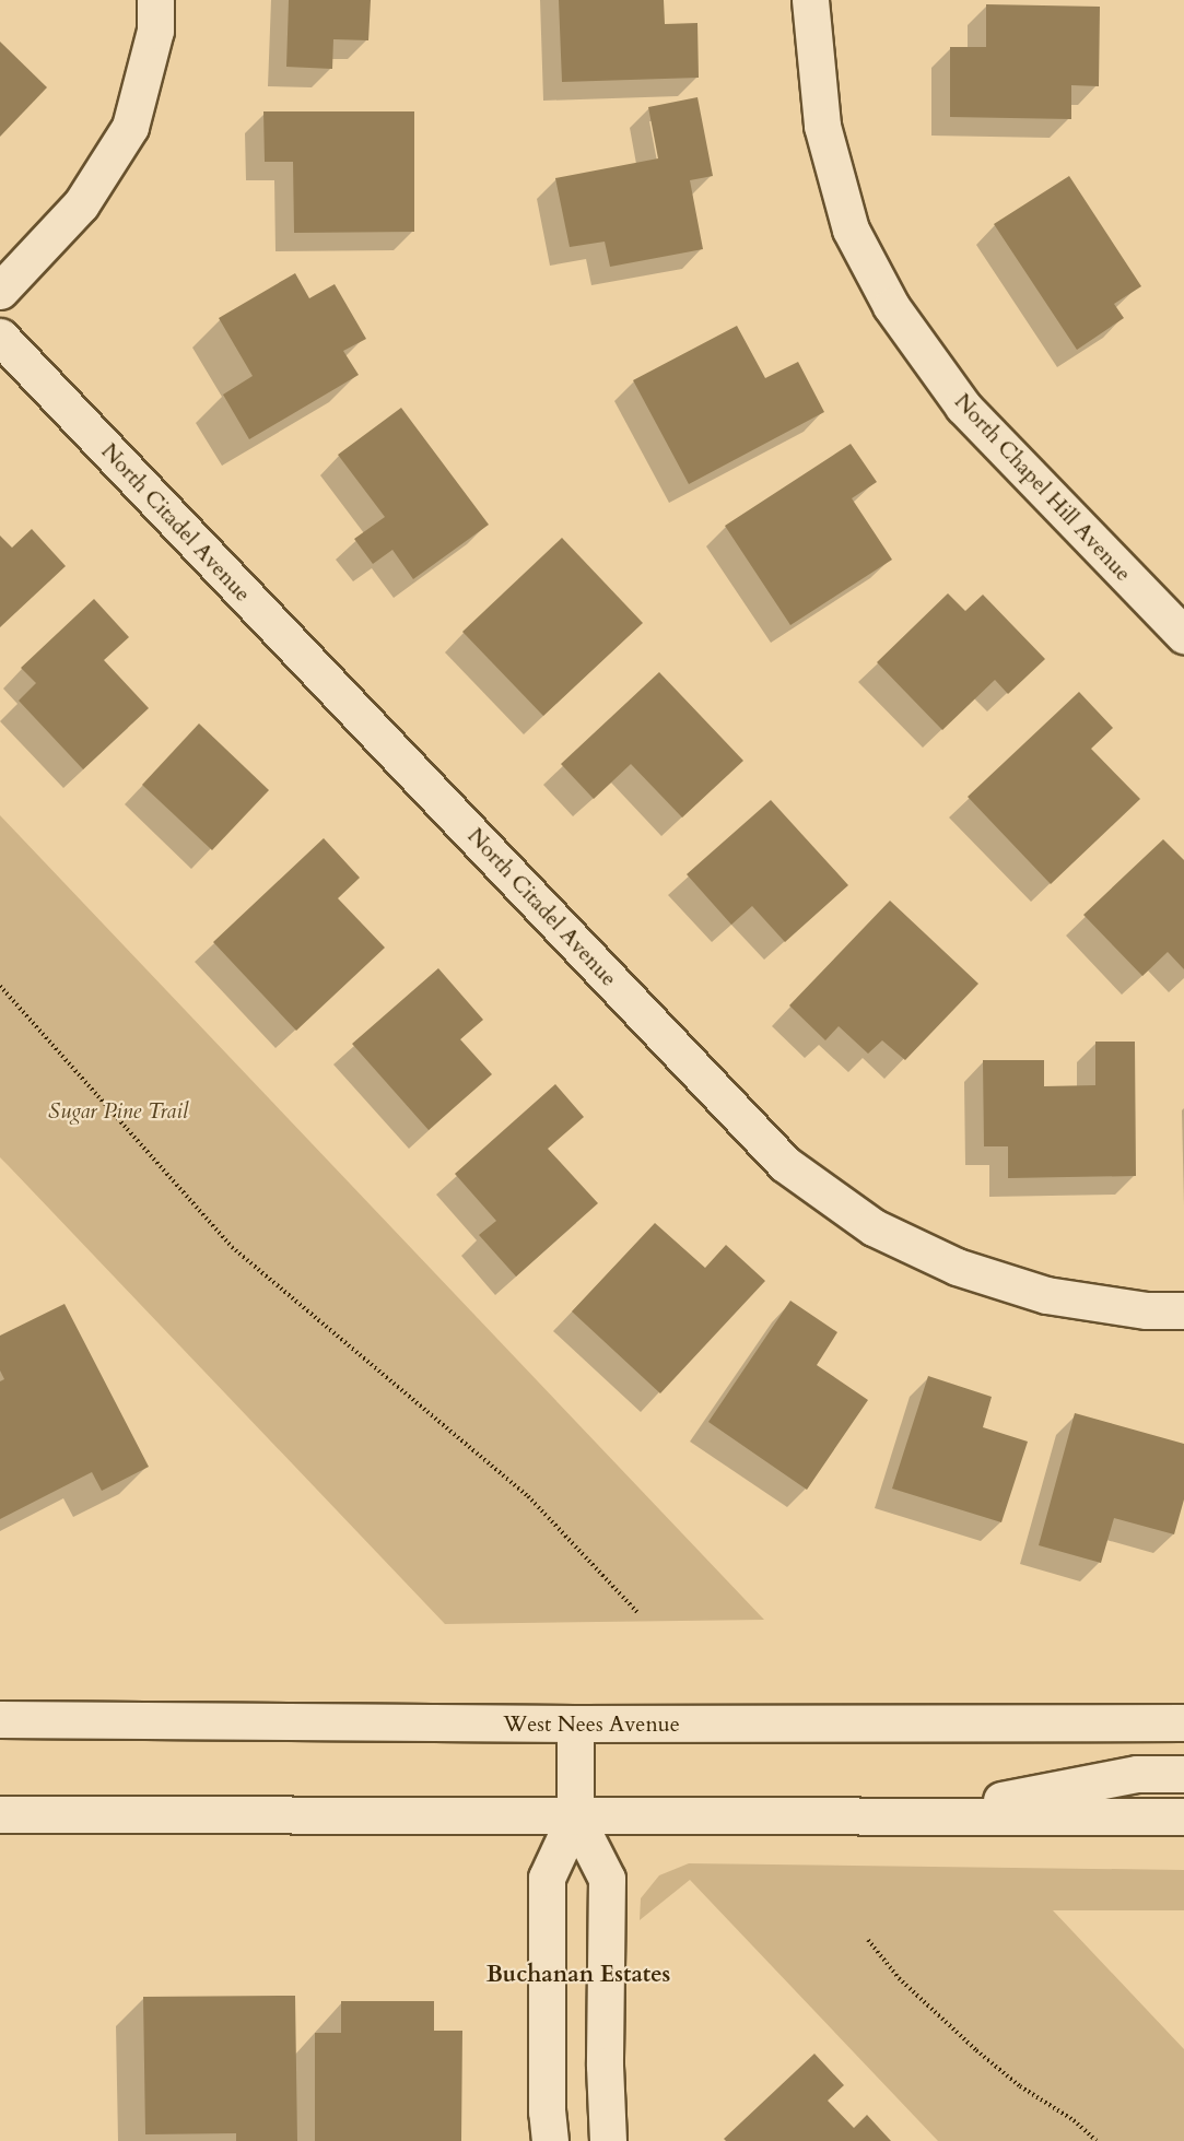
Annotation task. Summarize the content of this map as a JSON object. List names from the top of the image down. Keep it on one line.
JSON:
{"streets":{"street":["North Chapel Hill Avenue","North Citadel Avenue","West Nees Avenue"]},"districts":["Buchanan Estates"],"parks":["Sugar Pine Trail"]}
